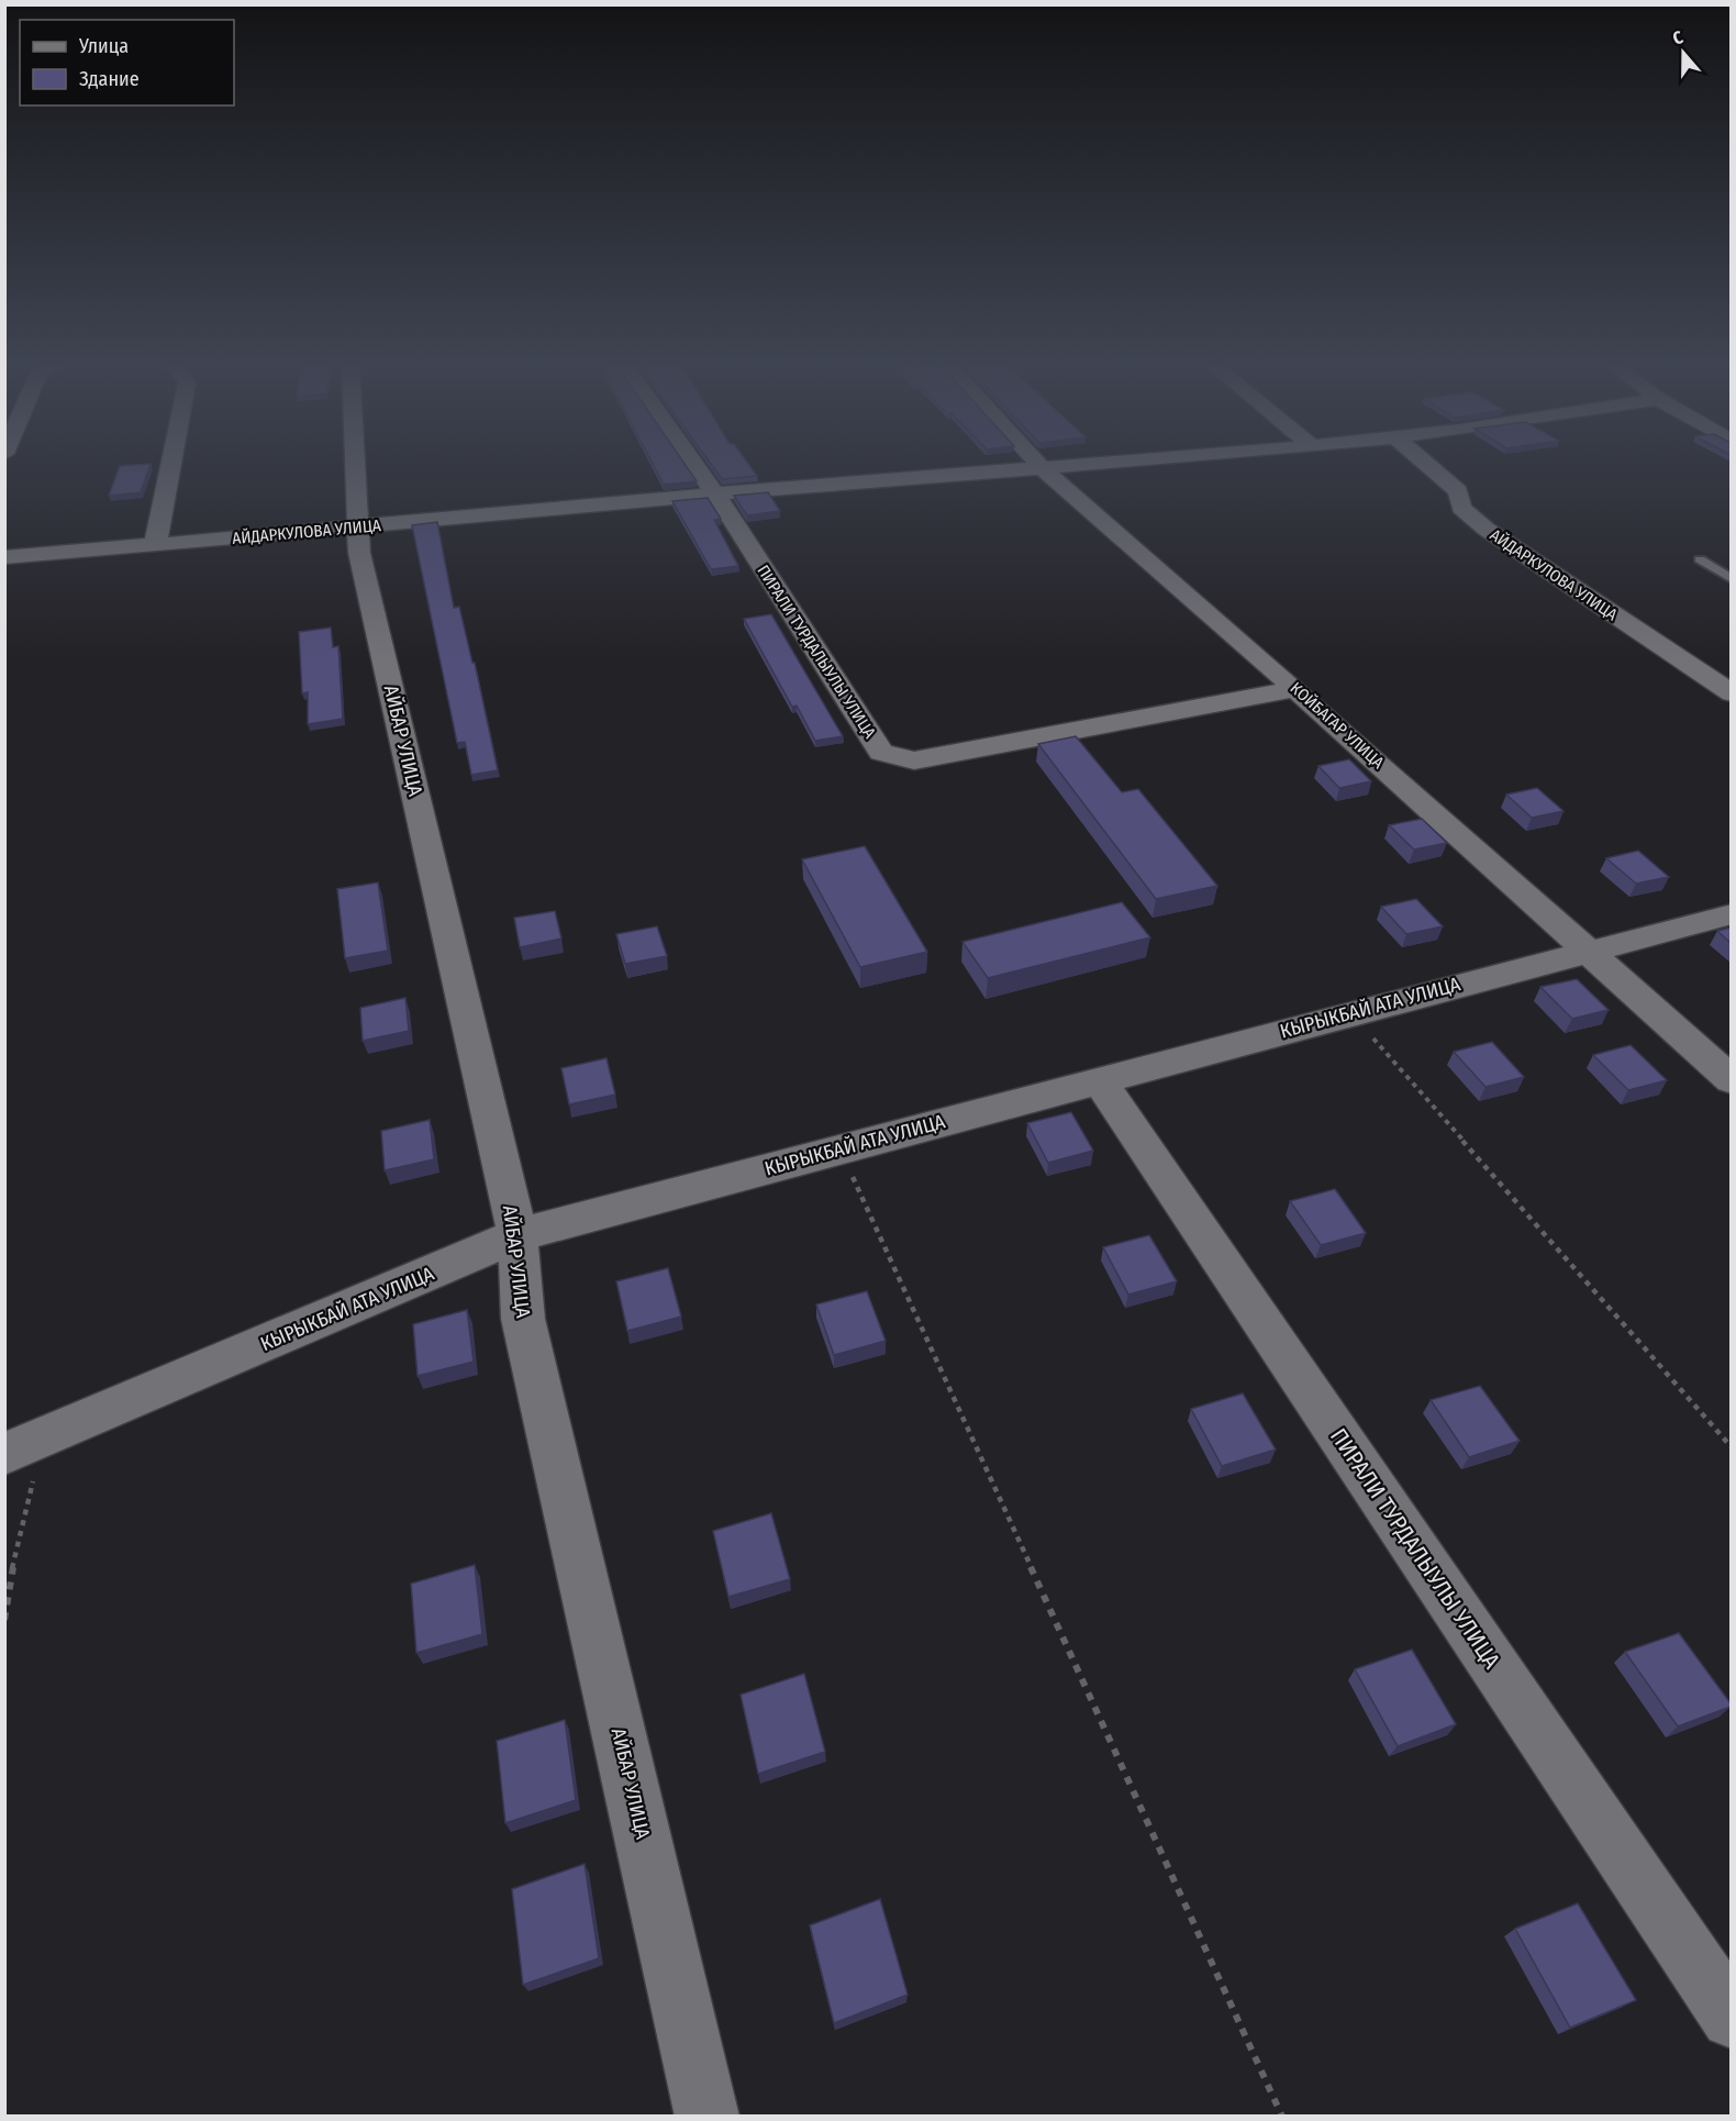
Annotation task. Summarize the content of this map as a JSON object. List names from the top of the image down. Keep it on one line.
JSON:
{"streets":{"street":["АЙДАРКУЛОВА УЛИЦА","ПИРАЛИ ТУРДАЛЫУЛЫ УЛИЦА","КОЙБАГАР УЛИЦА","АЙБАР УЛИЦА","КЫРЫКБАЙ АТА УЛИЦА"]},"crossings":[["АЙДАРКУЛОВА УЛИЦА","ПИРАЛИ ТУРДАЛЫУЛЫ УЛИЦА"],["АЙДАРКУЛОВА УЛИЦА","КОЙБАГАР УЛИЦА"],["АЙДАРКУЛОВА УЛИЦА","АЙБАР УЛИЦА"],["ПИРАЛИ ТУРДАЛЫУЛЫ УЛИЦА","КОЙБАГАР УЛИЦА"],["ПИРАЛИ ТУРДАЛЫУЛЫ УЛИЦА","КЫРЫКБАЙ АТА УЛИЦА"],["КОЙБАГАР УЛИЦА","КЫРЫКБАЙ АТА УЛИЦА"],["АЙБАР УЛИЦА","КЫРЫКБАЙ АТА УЛИЦА"]],"legend":["Улица","Здание"],"north":"top"}
